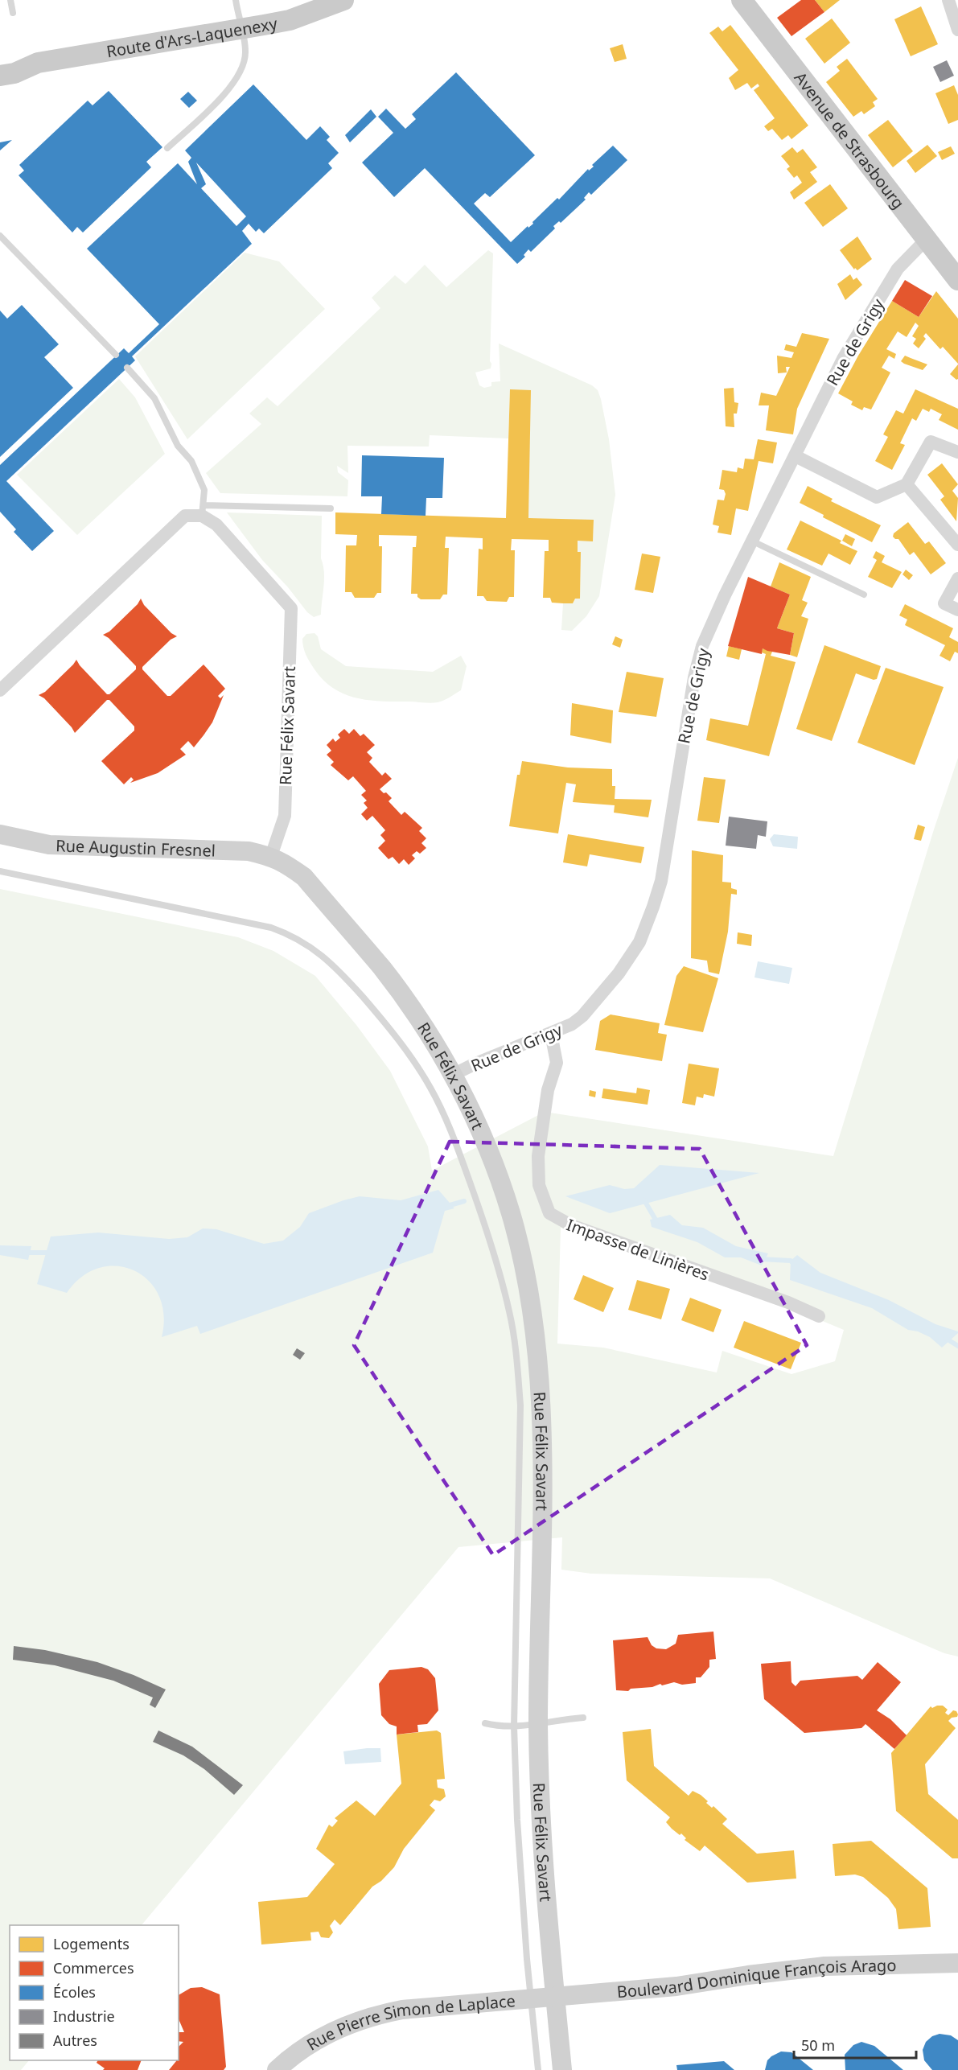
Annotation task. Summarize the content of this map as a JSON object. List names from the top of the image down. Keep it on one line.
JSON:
{"streets":{"main road":["Route d'Ars-Laquenexy","Avenue de Strasbourg"],"street":["Rue de Grigy","Rue Félix Savart","Rue Augustin Fresnel","Impasse de Linières","Boulevard Dominique François Arago","Rue Pierre Simon de Laplace"]},"crossings":[["Avenue de Strasbourg","Rue de Grigy"],["Rue de Grigy","Rue Félix Savart"],["Rue de Grigy","Impasse de Linières"],["Rue Félix Savart","Rue Augustin Fresnel"],["Rue Félix Savart","Boulevard Dominique François Arago"],["Rue Félix Savart","Rue Pierre Simon de Laplace"],["Boulevard Dominique François Arago","Rue Pierre Simon de Laplace"]],"legend":["Logements","Commerces","Écoles","Industrie","Autres"],"scale_bar":"50 m"}
